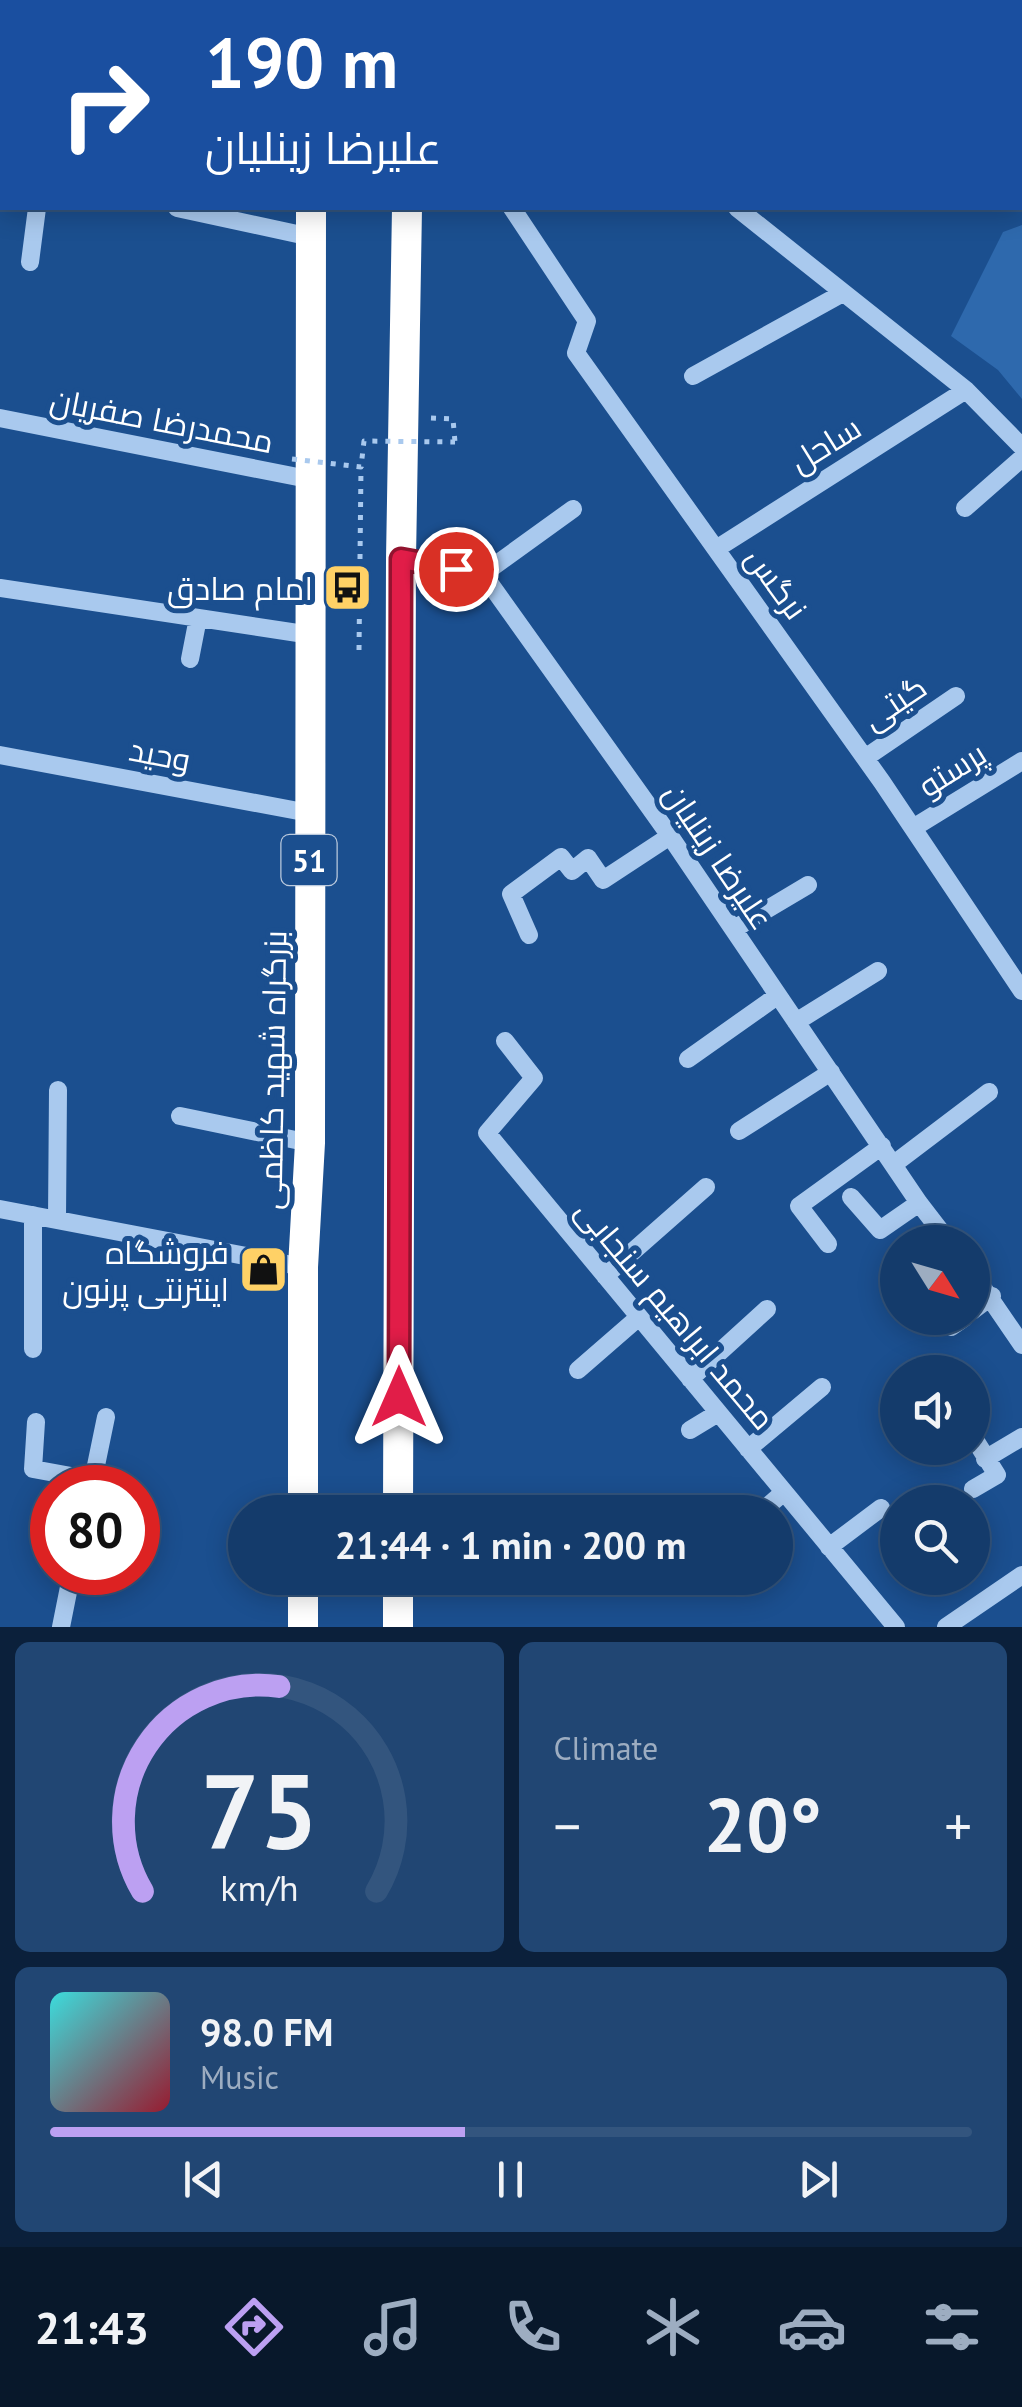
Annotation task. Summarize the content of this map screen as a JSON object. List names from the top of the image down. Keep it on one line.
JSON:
{"streets":{"highway":["51","بزرگراه شهید کاظمی"],"street":["محمدرضا صفریان","ساحل","نرگس","گیتی","وحید","پرستو","علیرضا زینلیان","محمد ابراهیم سنجابی"]},"crossings":[["محمدرضا صفریان","بزرگراه شهید کاظمی"],["ساحل","نرگس"],["نرگس","گیتی"],["نرگس","پرستو"],["وحید","بزرگراه شهید کاظمی"]],"places":{"bus stop":["امام صادق"],"shop":["فروشگاه اینترنتی پرنون"]},"north":"bottom right","page":{"turn":["190 m","علیرضا زینلیان"],"limit":"80","trip":"21:44 · 1 min · 200 m","tile":"Climate","heat":["−","20°","+"],"song":["98.0 FM","Music"],"tabs":"21:43","gauge":["75","km/h"]}}
